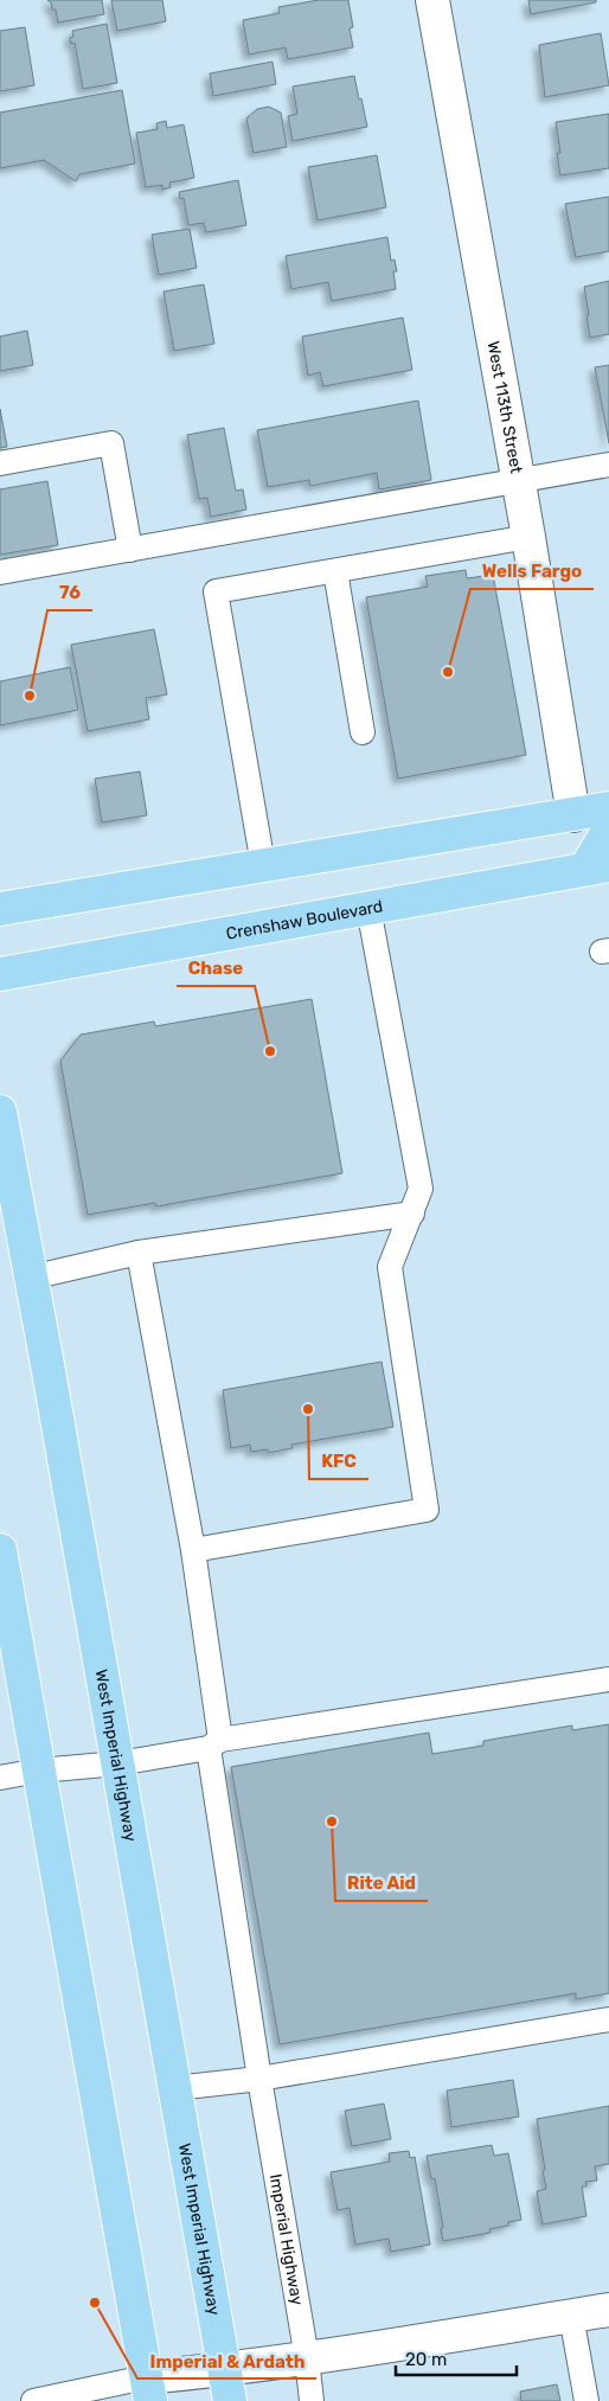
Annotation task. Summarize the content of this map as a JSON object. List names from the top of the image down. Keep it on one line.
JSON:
{"streets":{"main road":["Crenshaw Boulevard","West Imperial Highway"],"street":["West 113th Street"],"lane":["Imperial Highway"]},"places":["Wells Fargo","76","Chase","KFC","Rite Aid","Imperial & Ardath"],"scale_bar":"20 m"}
